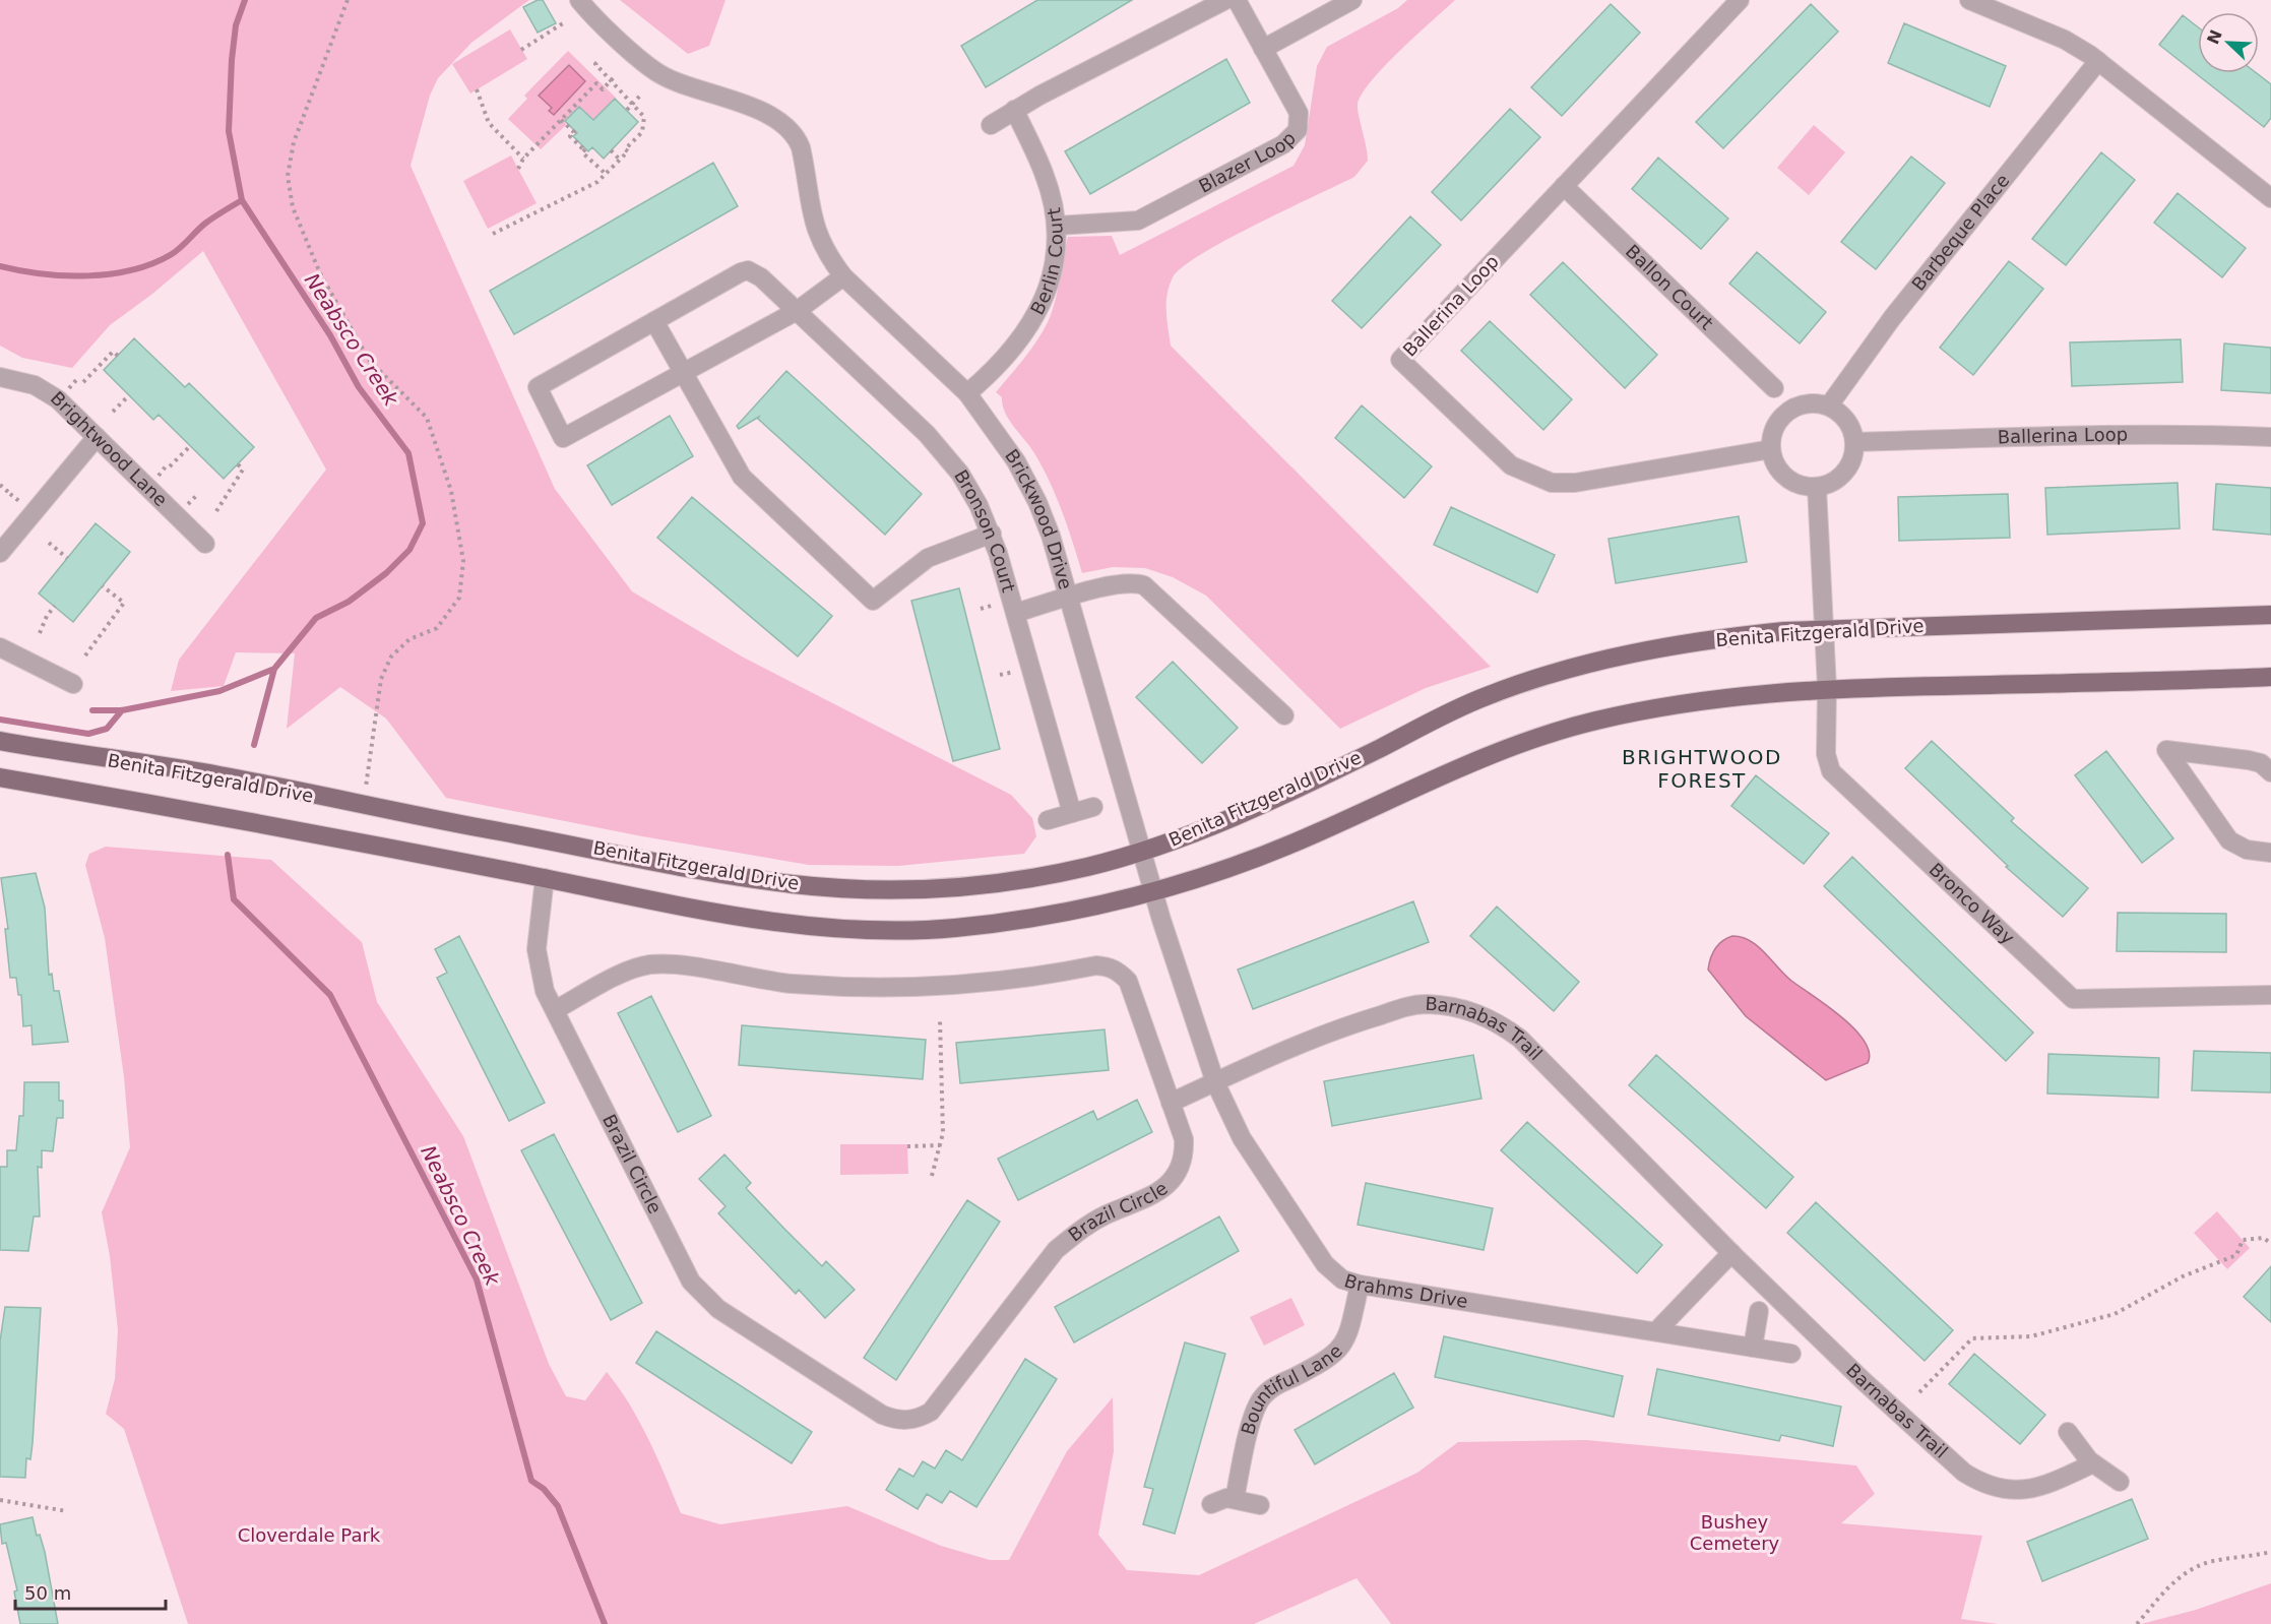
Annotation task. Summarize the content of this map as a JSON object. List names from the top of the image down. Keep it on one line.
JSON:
{"streets":{"main road":["Benita Fitzgerald Drive"],"street":["Blazer Loop","Barbeque Place","Berlin Court","Ballon Court","Ballerina Loop","Brightwood Lane","Brickwood Drive","Bronson Court","Bronco Way","Barnabas Trail","Brazil Circle","Brahms Drive","Bountiful Lane"]},"crossings":[["Blazer Loop","Berlin Court"],["Barbeque Place","Ballerina Loop"],["Berlin Court","Brickwood Drive"],["Ballon Court","Ballerina Loop"],["Brickwood Drive","Benita Fitzgerald Drive"],["Brickwood Drive","Brahms Drive"],["Benita Fitzgerald Drive","Bronco Way"],["Benita Fitzgerald Drive","Brazil Circle"],["Benita Fitzgerald Drive","Brahms Drive"],["Barnabas Trail","Brazil Circle"],["Barnabas Trail","Brahms Drive"],["Brahms Drive","Bountiful Lane"]],"districts":["BRIGHTWOOD FOREST"],"water":["Neabsco Creek"],"parks":["Bushey Cemetery","Cloverdale Park"],"scale_bar":"50 m","north":"top left"}
